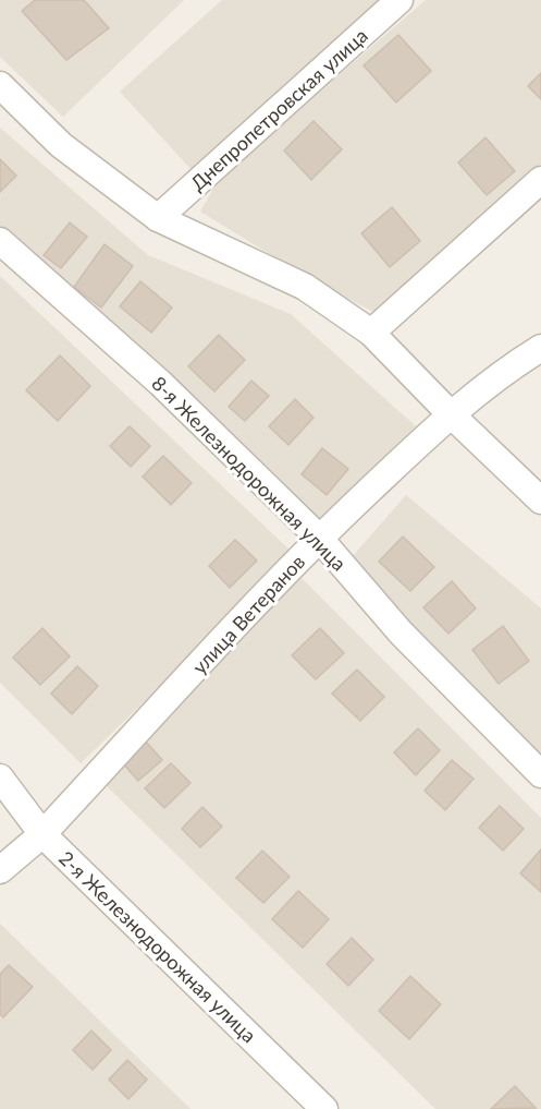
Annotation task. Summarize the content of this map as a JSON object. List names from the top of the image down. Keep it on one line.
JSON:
{"streets":{"street":["Днепропетровская улица","8-я Железнодорожная улица","улица Ветеранов","2-я Железнодорожная улица"]},"crossings":[["8-я Железнодорожная улица","улица Ветеранов"],["улица Ветеранов","2-я Железнодорожная улица"]]}
